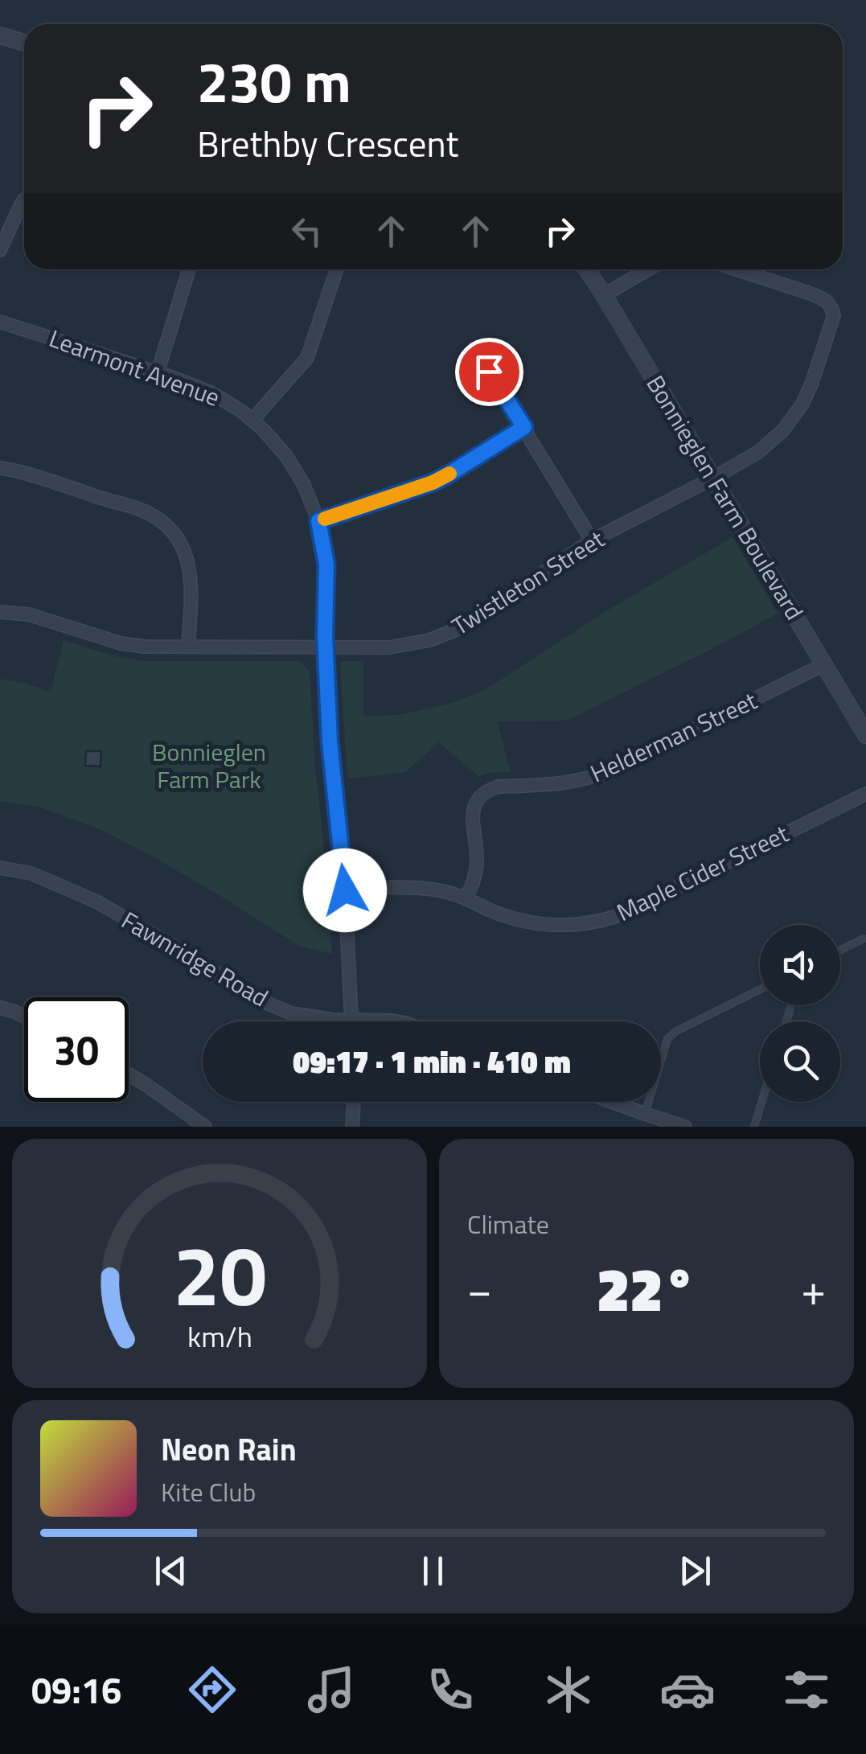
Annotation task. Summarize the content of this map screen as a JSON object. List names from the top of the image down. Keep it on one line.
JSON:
{"streets":{"street":["Learmont Avenue","Bonnieglen Farm Boulevard","Twistleton Street","Helderman Street","Maple Cider Street","Fawnridge Road"]},"crossings":[["Learmont Avenue","Twistleton Street"],["Learmont Avenue","Maple Cider Street"],["Learmont Avenue","Fawnridge Road"],["Bonnieglen Farm Boulevard","Twistleton Street"],["Bonnieglen Farm Boulevard","Helderman Street"],["Helderman Street","Maple Cider Street"]],"parks":["Bonnieglen Farm Park"],"page":{"turn":["230 m","Brethby Crescent"],"limit":"30","trip":"09:17 · 1 min · 410 m","tile":"Climate","heat":["−","22°","+"],"song":["Neon Rain","Kite Club"],"tabs":"09:16","gauge":["20","km/h"]}}
